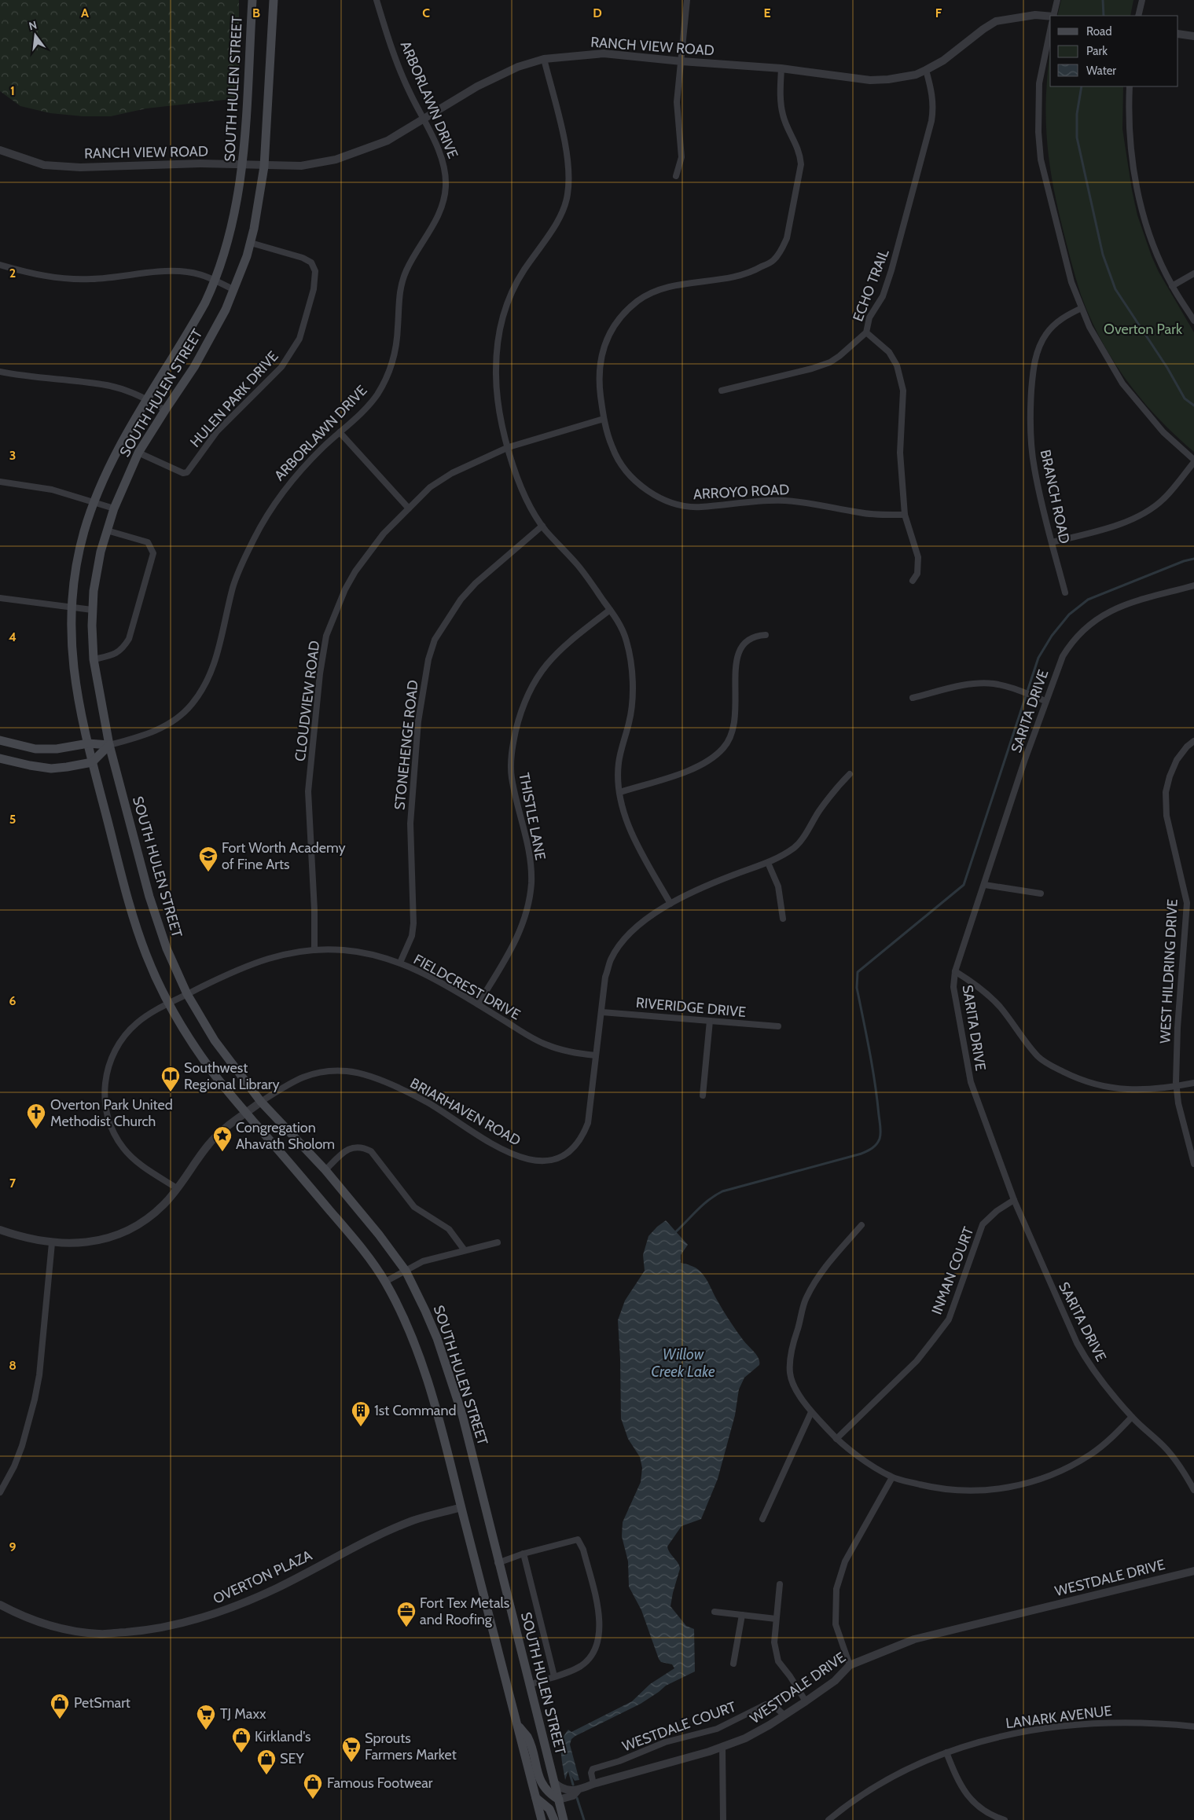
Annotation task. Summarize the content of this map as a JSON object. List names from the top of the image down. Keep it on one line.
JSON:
{"streets":{"main road":["SOUTH HULEN STREET","ARBORLAWN DRIVE"],"street":["RANCH VIEW ROAD","ECHO TRAIL","HULEN PARK DRIVE","ARROYO ROAD","BRANCH ROAD","CLOUDVIEW ROAD","SARITA DRIVE","STONEHENGE ROAD","THISTLE LANE","WEST HILDRING DRIVE","FIELDCREST DRIVE","RIVERIDGE DRIVE","BRIARHAVEN ROAD","INMAN COURT","OVERTON PLAZA","WESTDALE DRIVE","LANARK AVENUE","WESTDALE COURT"]},"crossings":[["RANCH VIEW ROAD","SOUTH HULEN STREET"],["RANCH VIEW ROAD","ARBORLAWN DRIVE"],["RANCH VIEW ROAD","ECHO TRAIL"],["RANCH VIEW ROAD","ARROYO ROAD"],["SOUTH HULEN STREET","ARBORLAWN DRIVE"],["SOUTH HULEN STREET","HULEN PARK DRIVE"],["SOUTH HULEN STREET","FIELDCREST DRIVE"],["SOUTH HULEN STREET","BRIARHAVEN ROAD"],["SOUTH HULEN STREET","OVERTON PLAZA"],["SOUTH HULEN STREET","WESTDALE DRIVE"],["ARROYO ROAD","CLOUDVIEW ROAD"],["CLOUDVIEW ROAD","FIELDCREST DRIVE"],["SARITA DRIVE","INMAN COURT"],["STONEHENGE ROAD","FIELDCREST DRIVE"],["THISTLE LANE","FIELDCREST DRIVE"],["FIELDCREST DRIVE","BRIARHAVEN ROAD"],["RIVERIDGE DRIVE","BRIARHAVEN ROAD"],["WESTDALE DRIVE","WESTDALE COURT"]],"water":["Willow Creek Lake"],"parks":["Overton Park"],"places":{"school or university":["Fort Worth Academy of Fine Arts"],"library":["Southwest Regional Library"],"church":["Overton Park United Methodist Church"],"place":["Congregation Ahavath Sholom"],"building":["1st Command"],"office":["Fort Tex Metals and Roofing"],"shop":["PetSmart","Kirkland's","SEY","Famous Footwear"],"supermarket":["TJ Maxx","Sprouts Farmers Market"]},"legend":["Road","Park","Water"],"north":"top","grid":{"columns":["A","B","C","D","E","F"],"rows":["1","2","3","4","5","6","7","8","9"]}}
